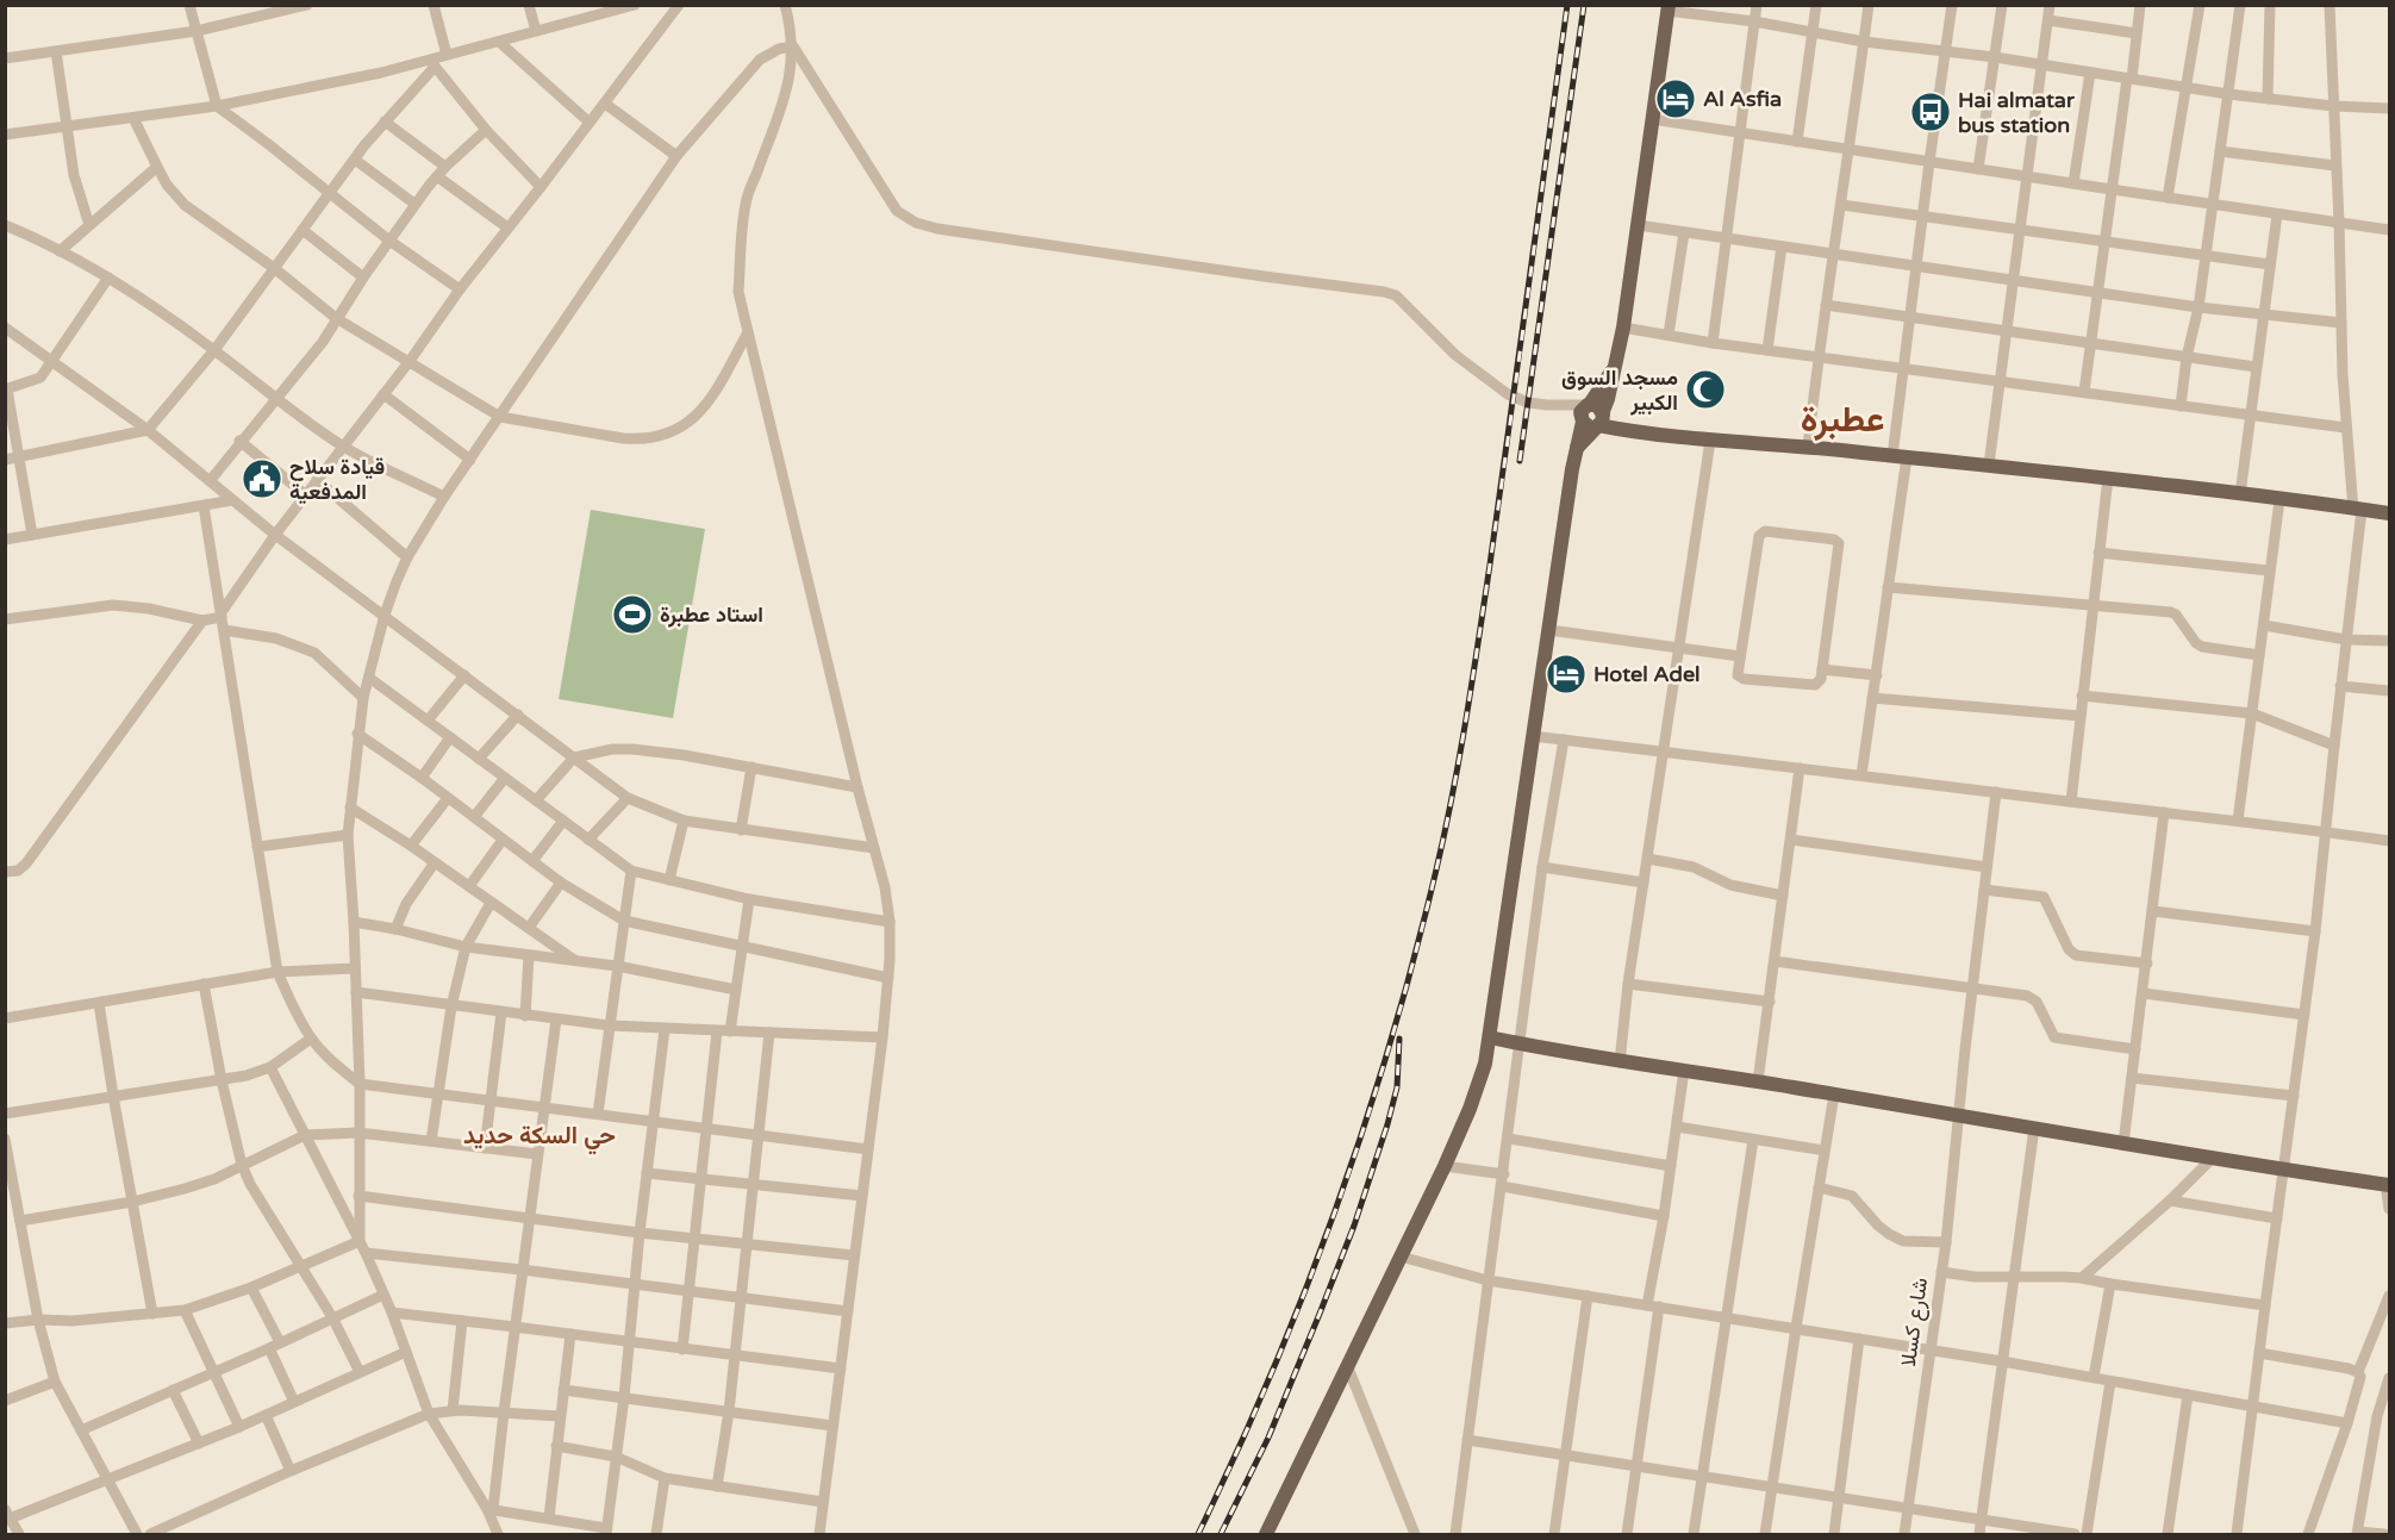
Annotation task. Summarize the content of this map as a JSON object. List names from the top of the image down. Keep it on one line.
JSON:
{"streets":{"street":["شارع كسلا"]},"districts":["عطبرة","حي السكة حديد"],"places":{"hotel":["Al Asfia","Hotel Adel"],"bus stop":["Hai almatar bus station"],"mosque":["مسجد السوق الكبير"],"public building":["قيادة سلاح المدفعية"],"sports":["استاد عطبرة"]}}
